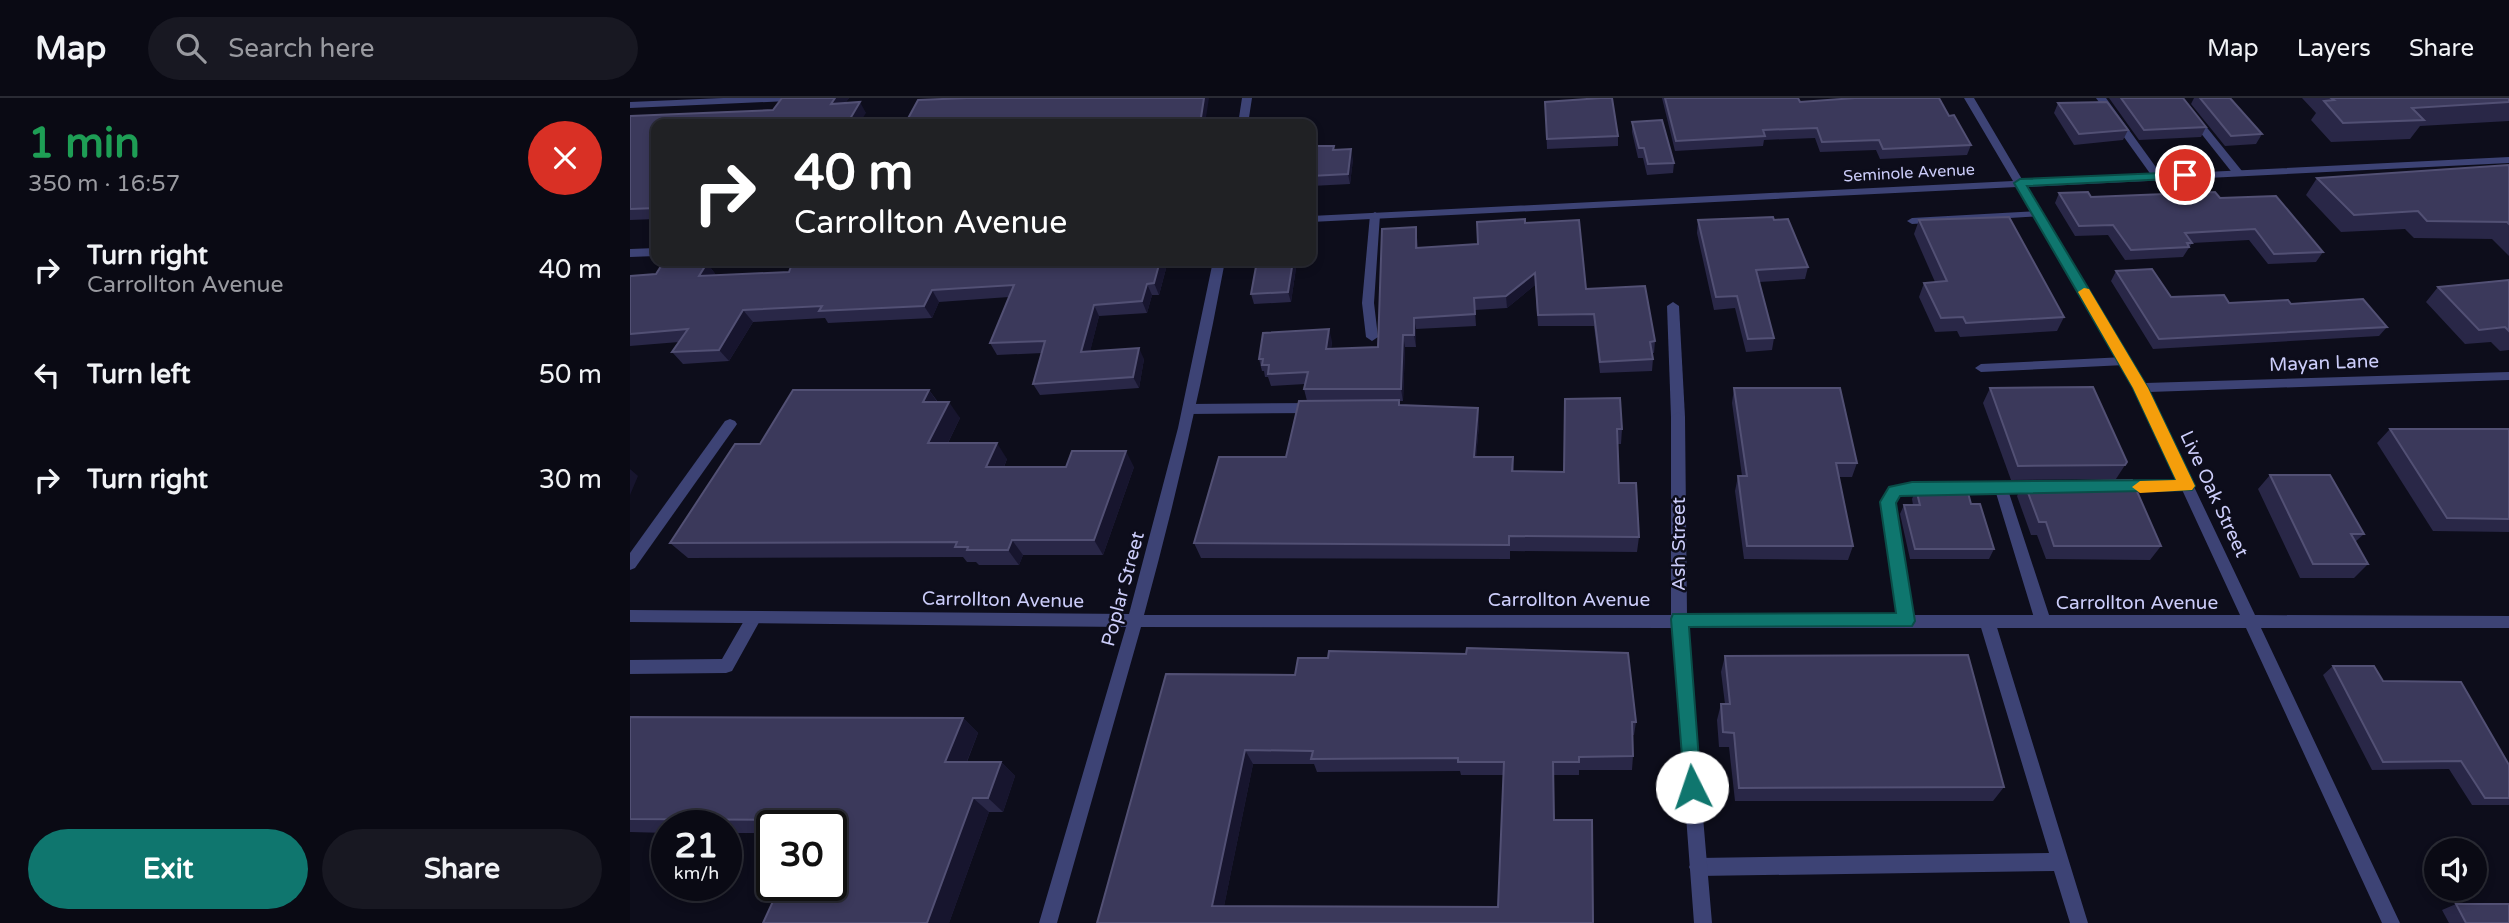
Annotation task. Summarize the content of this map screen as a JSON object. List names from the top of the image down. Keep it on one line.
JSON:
{"streets":{"street":["Seminole Avenue","Mayan Lane","Live Oak Street","Ash Street","Poplar Street","Carrollton Avenue"]},"crossings":[["Seminole Avenue","Live Oak Street"],["Mayan Lane","Live Oak Street"],["Live Oak Street","Carrollton Avenue"],["Ash Street","Carrollton Avenue"],["Poplar Street","Carrollton Avenue"]],"page":{"header":"Map","search":"Search here","nav":["Map","Layers","Share"],"heading":["1 min","350 m · 16:57"],"turn":["40 m","Carrollton Avenue"],"list":[{"name":"Turn right","note":"Carrollton Avenue","value":"40 m"},{"name":"Turn left","value":"50 m"},{"name":"Turn right","value":"30 m"}],"speed":"21 km/h","limit":"30","buttons":["Exit","Share"]}}
